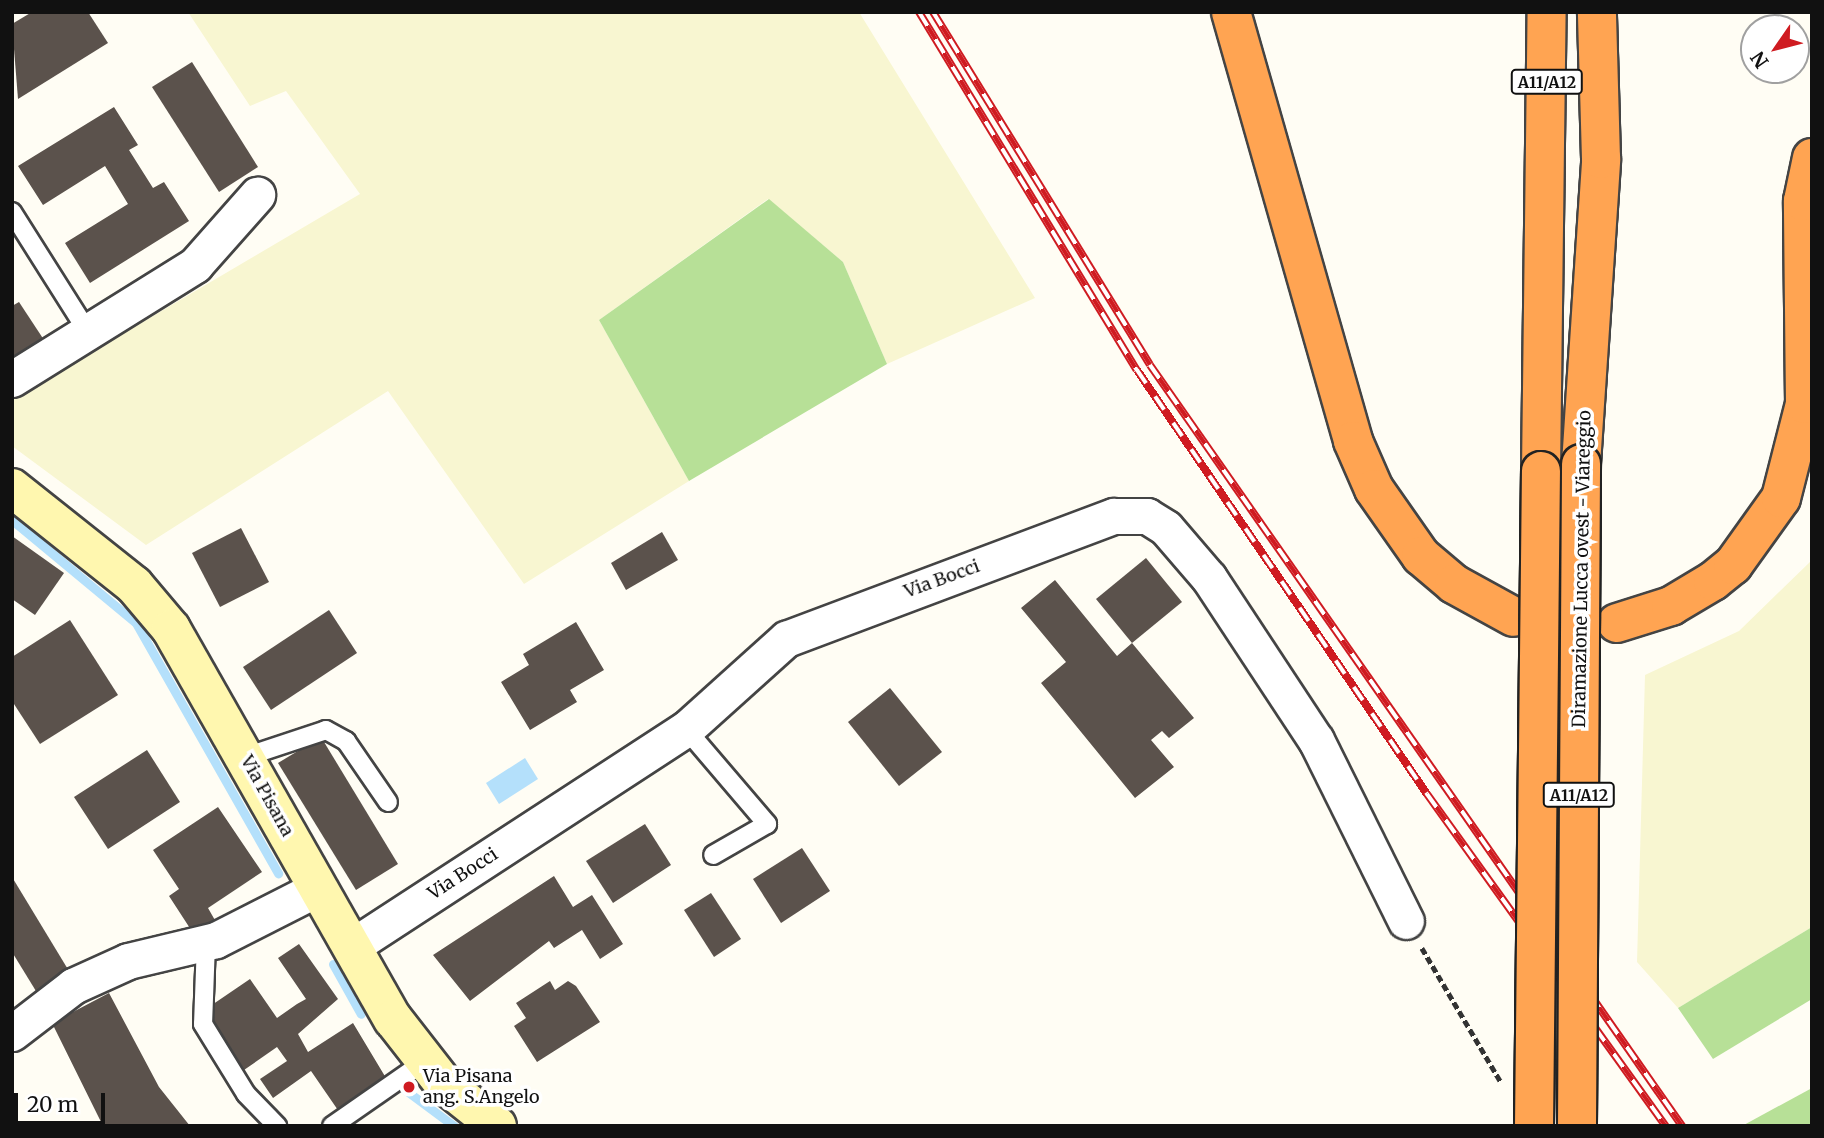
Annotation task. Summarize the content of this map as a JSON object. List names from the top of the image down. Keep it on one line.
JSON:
{"streets":{"highway":["A11/A12","Diramazione Lucca ovest - Viareggio"],"main road":["Via Pisana"],"street":["Via Bocci"]},"crossings":[["Via Bocci","Via Pisana"]],"places":["Via Pisana ang. S.Angelo"],"scale_bar":"20 m","north":"bottom left"}
